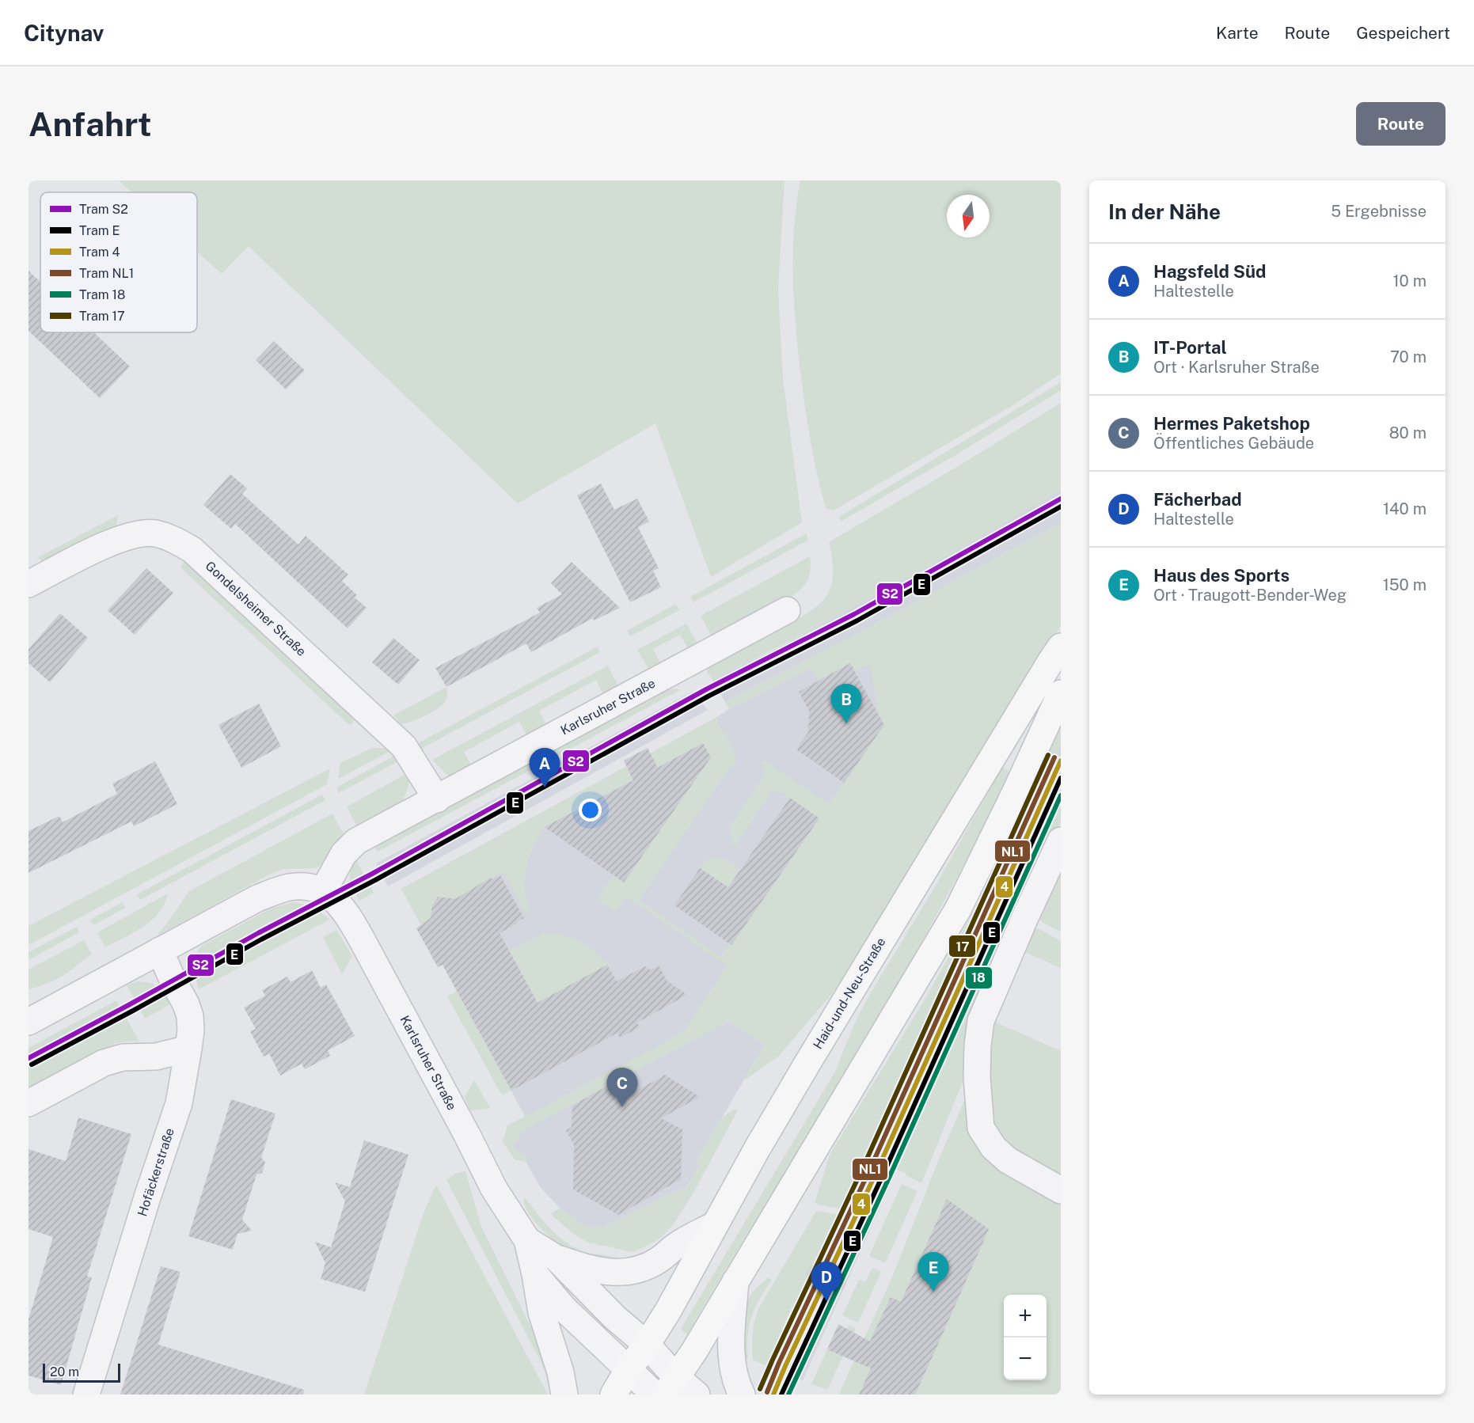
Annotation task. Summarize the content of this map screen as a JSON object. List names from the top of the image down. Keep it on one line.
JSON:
{"streets":{"main road":["Haid-und-Neu-Straße"],"street":["Gondelsheimer Straße","Karlsruher Straße","Hofäckerstraße"]},"crossings":[["Gondelsheimer Straße","Karlsruher Straße"],["Karlsruher Straße","Haid-und-Neu-Straße"]],"lines":["tram line S2","tram line E","tram line 17","tram line NL1","tram line 4","tram line 18"],"legend":["Tram S2","Tram E","Tram 4","Tram NL1","Tram 18","Tram 17"],"scale_bar":"20 m","north":"bottom","page":{"header":"Citynav","nav":["Karte","Route","Gespeichert"],"buttons":"Route","title":"Anfahrt","heading":["In der Nähe","5 Ergebnisse"],"list":[{"mark":"A","name":"Hagsfeld Süd","note":"Haltestelle","value":"10 m"},{"mark":"B","name":"IT-Portal","note":"Ort · Karlsruher Straße","value":"70 m"},{"mark":"C","name":"Hermes Paketshop","note":"Öffentliches Gebäude","value":"80 m"},{"mark":"D","name":"Fächerbad","note":"Haltestelle","value":"140 m"},{"mark":"E","name":"Haus des Sports","note":"Ort · Traugott-Bender-Weg","value":"150 m"}],"pins":["B","A","C","E","D"],"map_buttons":["+","−"],"scale":"20 m"}}
